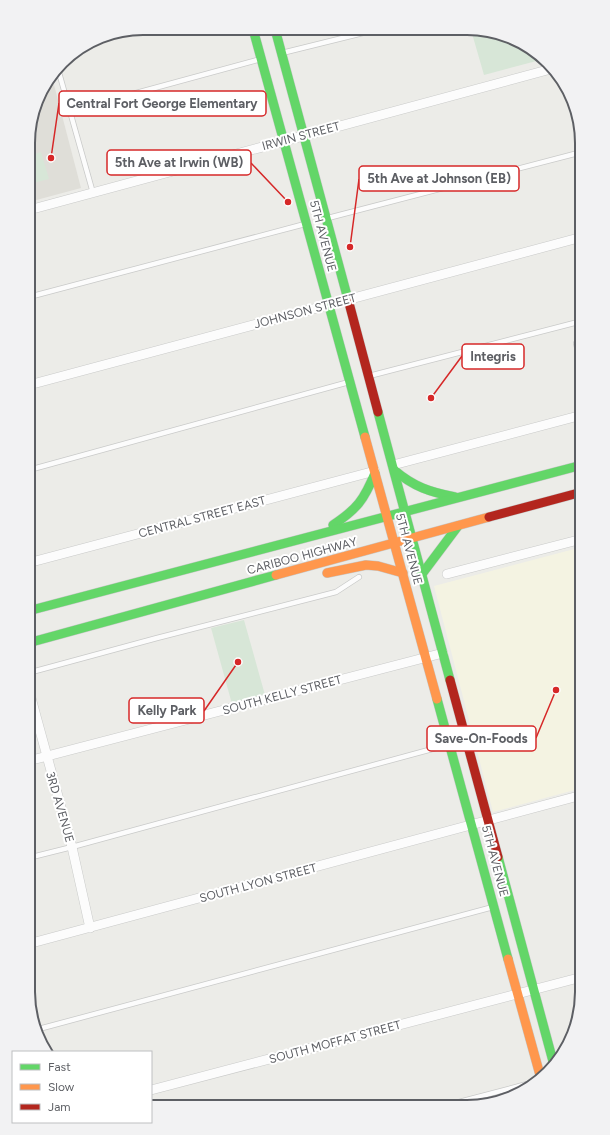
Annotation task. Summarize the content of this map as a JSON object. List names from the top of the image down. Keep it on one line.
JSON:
{"streets":{"main road":["5TH AVENUE","CARIBOO HIGHWAY"],"street":["IRWIN STREET","JOHNSON STREET","CENTRAL STREET EAST","SOUTH KELLY STREET","3RD AVENUE","SOUTH LYON STREET","SOUTH MOFFAT STREET"]},"crossings":[["IRWIN STREET","5TH AVENUE"],["5TH AVENUE","JOHNSON STREET"],["5TH AVENUE","CENTRAL STREET EAST"],["5TH AVENUE","CARIBOO HIGHWAY"],["5TH AVENUE","SOUTH KELLY STREET"],["5TH AVENUE","SOUTH LYON STREET"],["5TH AVENUE","SOUTH MOFFAT STREET"],["SOUTH KELLY STREET","3RD AVENUE"],["3RD AVENUE","SOUTH LYON STREET"]],"places":["Central Fort George Elementary","5th Ave at Irwin (WB)","5th Ave at Johnson (EB)","Integris","Kelly Park","Save-On-Foods"],"legend":["Fast","Slow","Jam"]}
